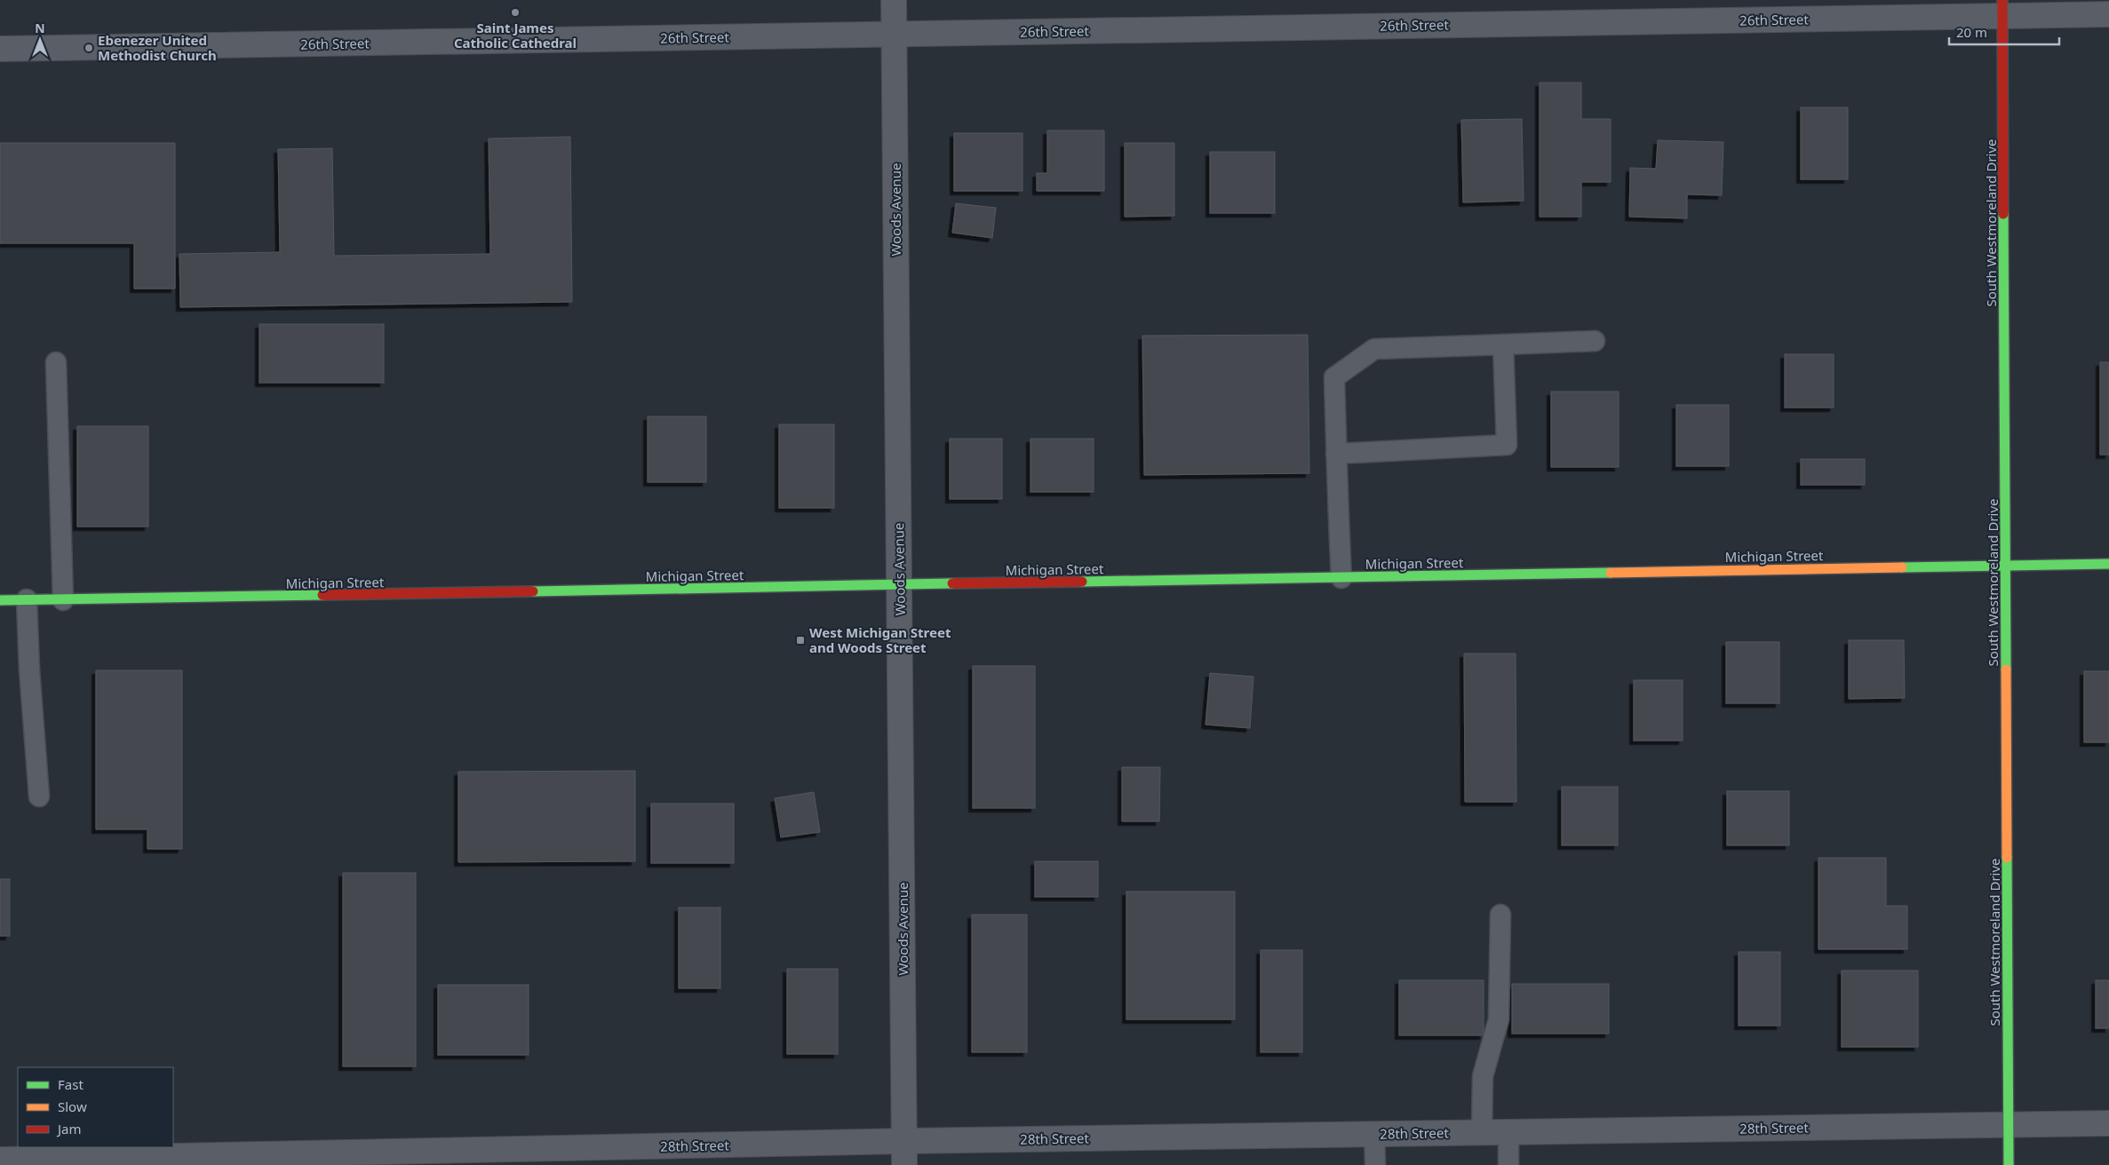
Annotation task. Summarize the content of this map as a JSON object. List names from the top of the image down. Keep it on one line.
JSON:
{"streets":{"main road":["South Westmoreland Drive","Michigan Street"],"street":["26th Street","Woods Avenue","28th Street"]},"crossings":[["26th Street","Woods Avenue"],["26th Street","South Westmoreland Drive"],["Woods Avenue","Michigan Street"],["Woods Avenue","28th Street"],["South Westmoreland Drive","Michigan Street"],["South Westmoreland Drive","28th Street"]],"places":{"other":["Saint James Catholic Cathedral","Ebenezer United Methodist Church"],"transit":["West Michigan Street and Woods Street"]},"legend":["Fast","Slow","Jam"],"scale_bar":"20 m","north":"top"}
